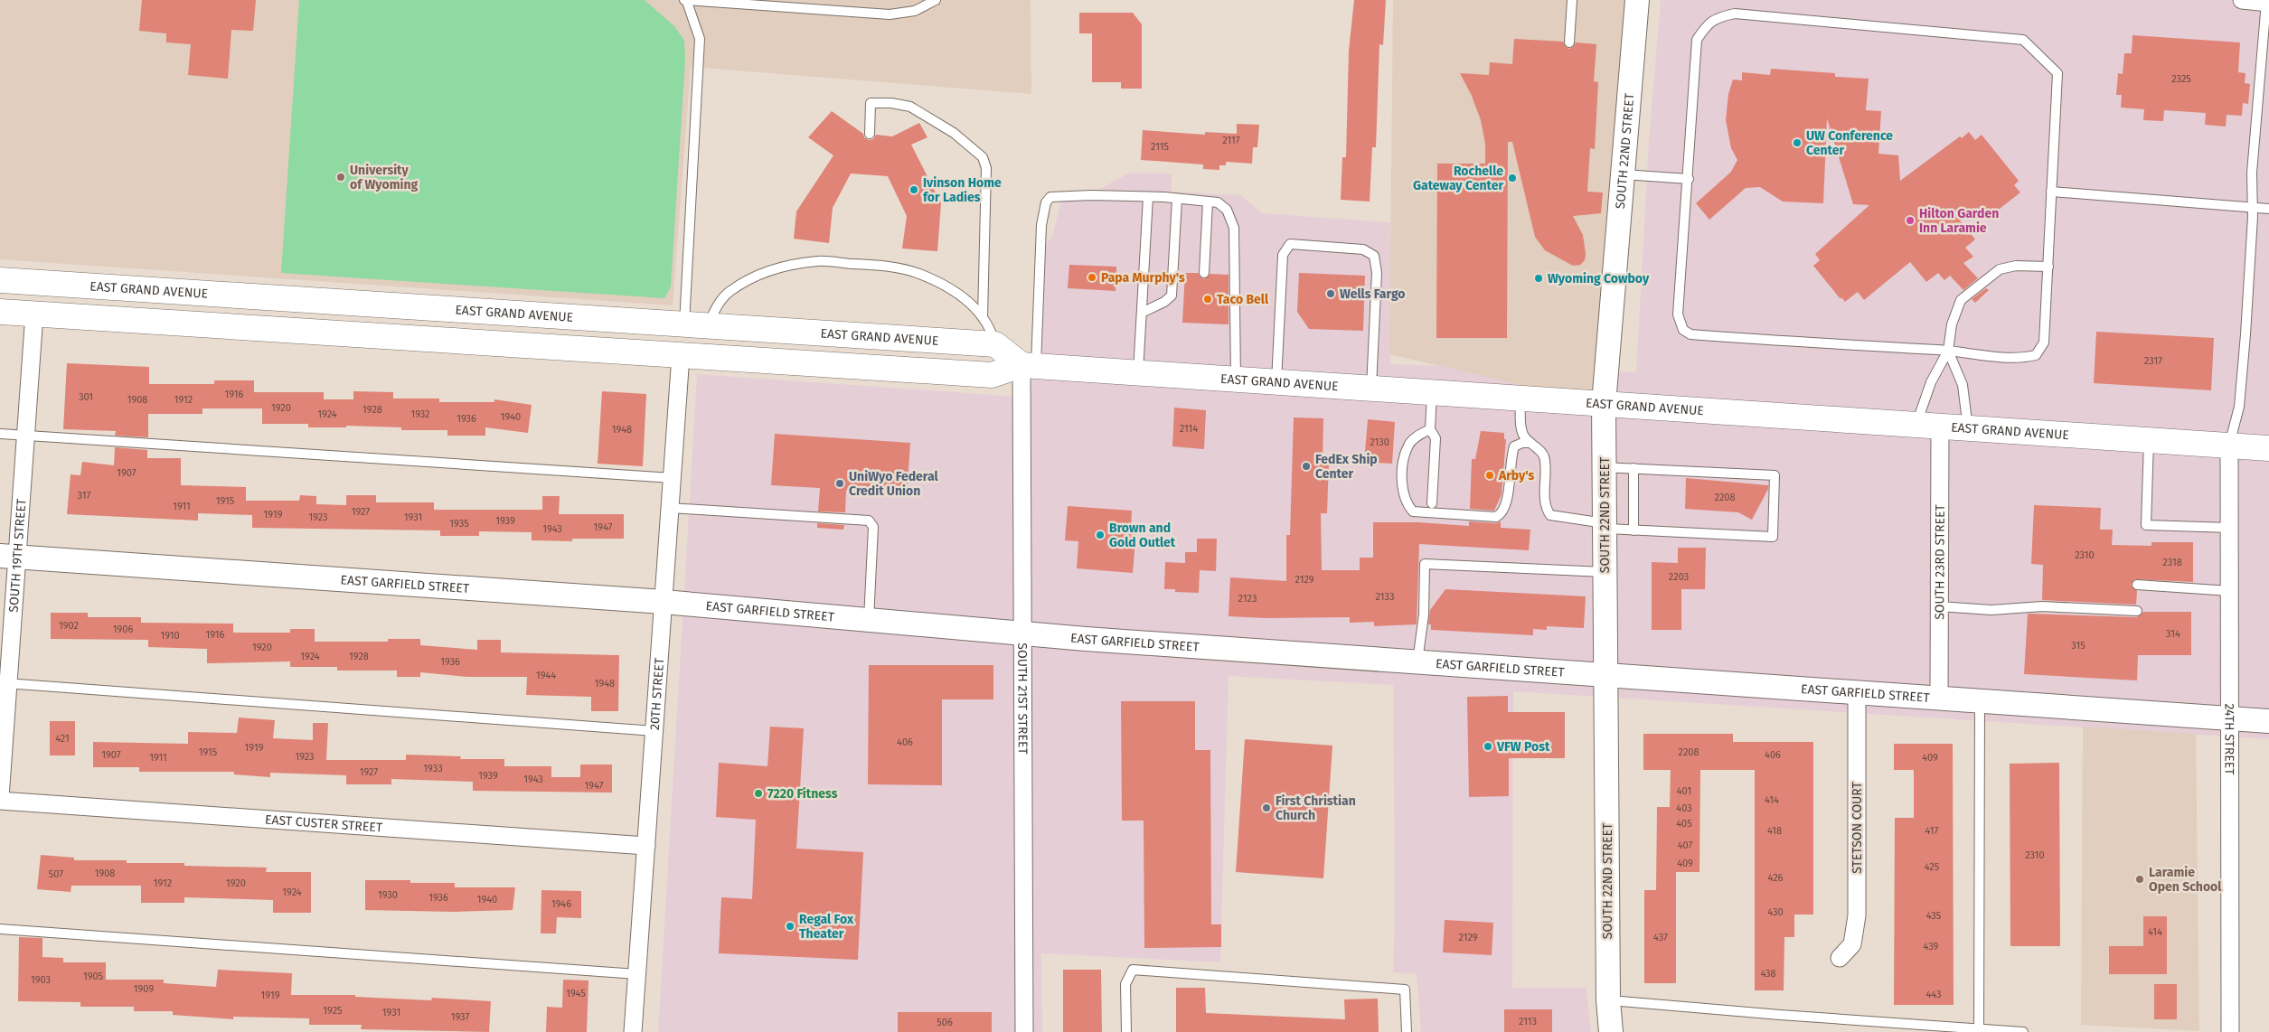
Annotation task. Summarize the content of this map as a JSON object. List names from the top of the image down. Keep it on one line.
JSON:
{"streets":{"main road":["EAST GRAND AVENUE"],"street":["SOUTH 22ND STREET","SOUTH 19TH STREET","SOUTH 23RD STREET","EAST GARFIELD STREET","20TH STREET","SOUTH 21ST STREET","24TH STREET","EAST CUSTER STREET","STETSON COURT"]},"crossings":[["SOUTH 22ND STREET","EAST GRAND AVENUE"],["SOUTH 22ND STREET","EAST GARFIELD STREET"],["EAST GRAND AVENUE","SOUTH 19TH STREET"],["EAST GRAND AVENUE","SOUTH 23RD STREET"],["EAST GRAND AVENUE","20TH STREET"],["EAST GRAND AVENUE","SOUTH 21ST STREET"],["EAST GRAND AVENUE","24TH STREET"],["SOUTH 19TH STREET","EAST GARFIELD STREET"],["SOUTH 19TH STREET","EAST CUSTER STREET"],["SOUTH 23RD STREET","EAST GARFIELD STREET"],["EAST GARFIELD STREET","20TH STREET"],["EAST GARFIELD STREET","SOUTH 21ST STREET"],["EAST GARFIELD STREET","24TH STREET"],["EAST GARFIELD STREET","STETSON COURT"],["20TH STREET","EAST CUSTER STREET"]],"places":["UW Conference Center","University of Wyoming","Rochelle Gateway Center","Ivinson Home for Ladies","Hilton Garden Inn Laramie","Papa Murphy's","Wyoming Cowboy","Wells Fargo","Taco Bell","FedEx Ship Center","Arby's","UniWyo Federal Credit Union","Brown and Gold Outlet","VFW Post","7220 Fitness","First Christian Church","Laramie Open School","Regal Fox Theater"],"house_numbers":["2325","2117","2115","2317","1916","301","1908","1912","1920","1928","1924","1932","1940","1936","2114","1948","2130","1907","317","2208","1915","1911","1927","1919","1923","1931","1939","1935","1947","1943","2310","2318","2203","2129","2133","2123","1902","1906","314","1916","1910","315","1920","1924","1928","1936","1944","1948","421","406","1919","1915","2208","1907","406","1923","1911","409","1933","1927","1939","1943","1947","401","414","403","405","418","417","407","2310","409","425","1908","507","426","1912","1920","1924","1930","1936","1940","1946","430","435","414","2129","437","439","438","1905","1903","1909","1945","443","1919","1925","1931","1937","2113","506"]}
